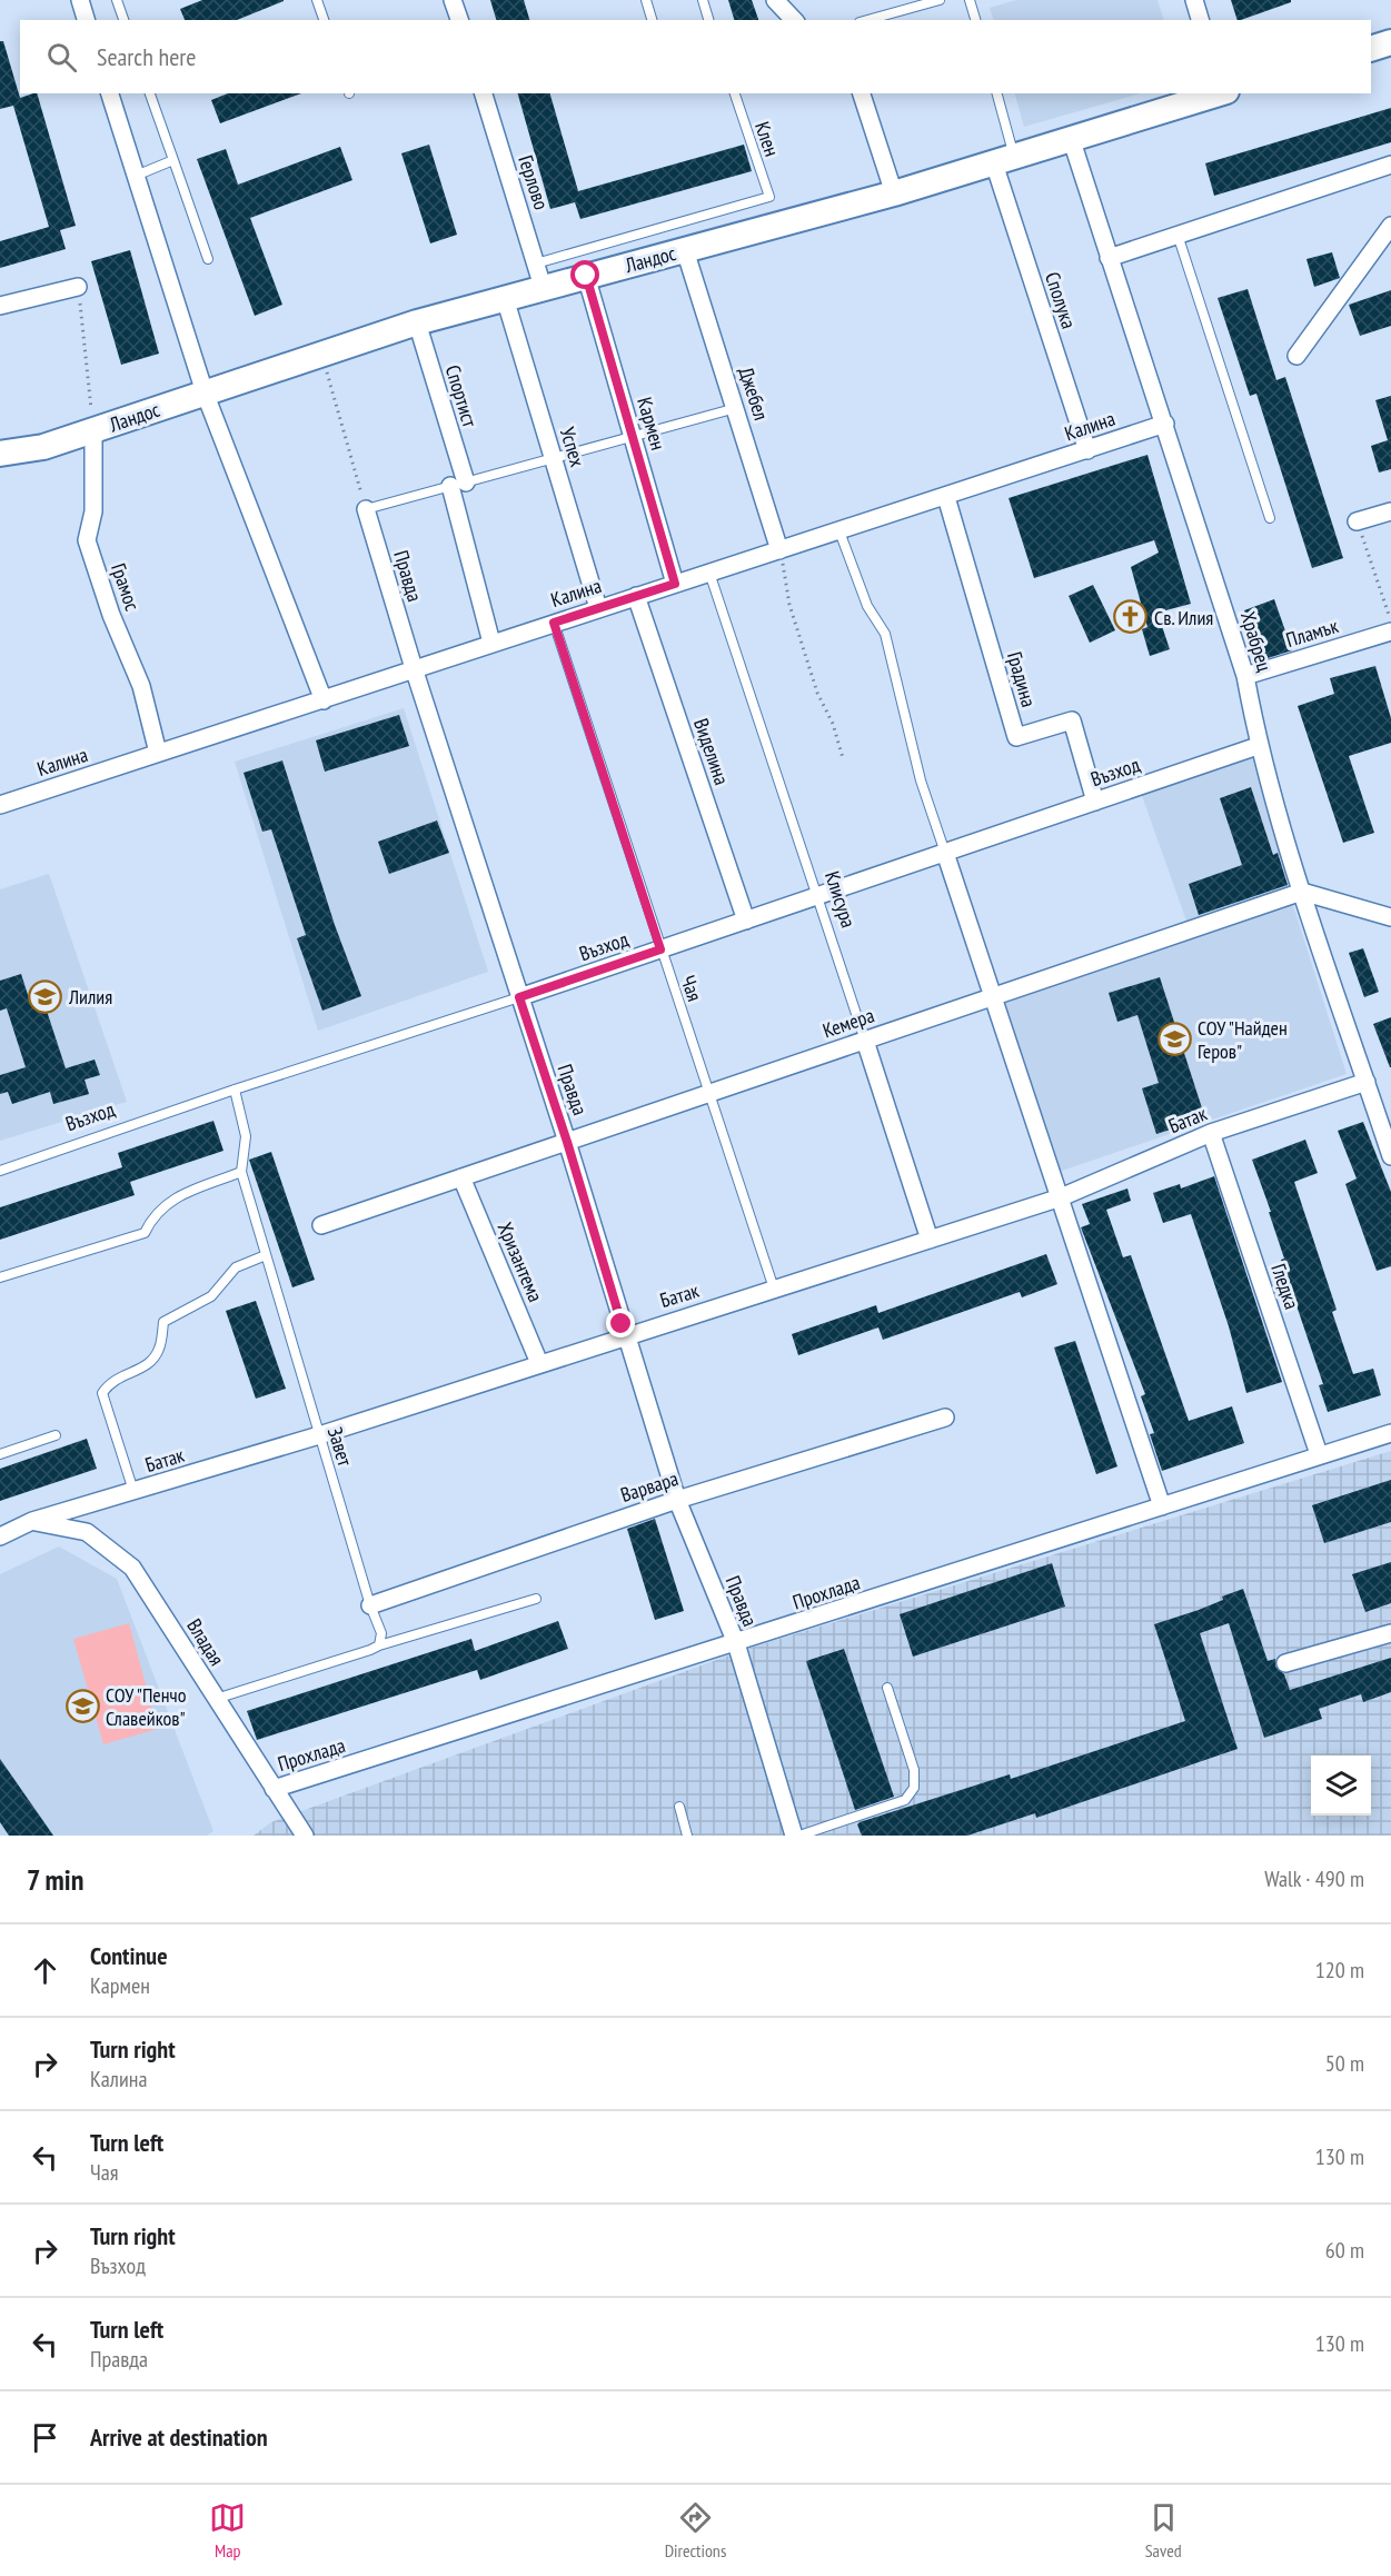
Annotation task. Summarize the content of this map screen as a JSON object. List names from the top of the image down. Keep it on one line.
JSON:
{"streets":{"street":["Герлово","Ландос","Сполука","Джебел","Спортист","Кармен","Калина","Успех","Правда","Грамос","Пламък","Храбрец","Градина","Виделина","Възход","Клисура","Кемера","Батак","Хризантема","Гледка","Варвара","Прохлада","Владая"],"lane":["Клен","Чая","Завет"]},"crossings":[["Клен","Герлово"],["Клен","Ландос"],["Герлово","Ландос"],["Ландос","Сполука"],["Ландос","Джебел"],["Ландос","Спортист"],["Ландос","Кармен"],["Ландос","Успех"],["Ландос","Грамос"],["Ландос","Храбрец"],["Сполука","Калина"],["Джебел","Калина"],["Спортист","Калина"],["Кармен","Калина"],["Калина","Успех"],["Калина","Правда"],["Калина","Грамос"],["Калина","Храбрец"],["Калина","Градина"],["Калина","Виделина"],["Калина","Клисура"],["Калина","Чая"],["Правда","Възход"],["Правда","Кемера"],["Правда","Батак"],["Правда","Варвара"],["Правда","Прохлада"],["Пламък","Храбрец"],["Храбрец","Възход"],["Храбрец","Кемера"],["Храбрец","Батак"],["Градина","Възход"],["Виделина","Възход"],["Възход","Клисура"],["Възход","Чая"],["Възход","Завет"],["Клисура","Кемера"],["Клисура","Батак"],["Чая","Кемера"],["Чая","Батак"],["Кемера","Хризантема"],["Батак","Хризантема"],["Батак","Гледка"],["Батак","Завет"],["Батак","Владая"],["Гледка","Прохлада"],["Завет","Варвара"],["Прохлада","Владая"]],"places":{"church":["Св. Илия"],"school or university":["Лилия","СОУ \"Найден Геров\"","СОУ \"Пенчо Славейков\""]},"page":{"search":"Search here","heading":["7 min","Walk · 490 m"],"list":[["Continue","Кармен","120 m"],["Turn right","Калина","50 m"],["Turn left","Чая","130 m"],["Turn right","Възход","60 m"],["Turn left","Правда","130 m"],"Arrive at destination"],"nav":["Map","Directions","Saved"]}}
